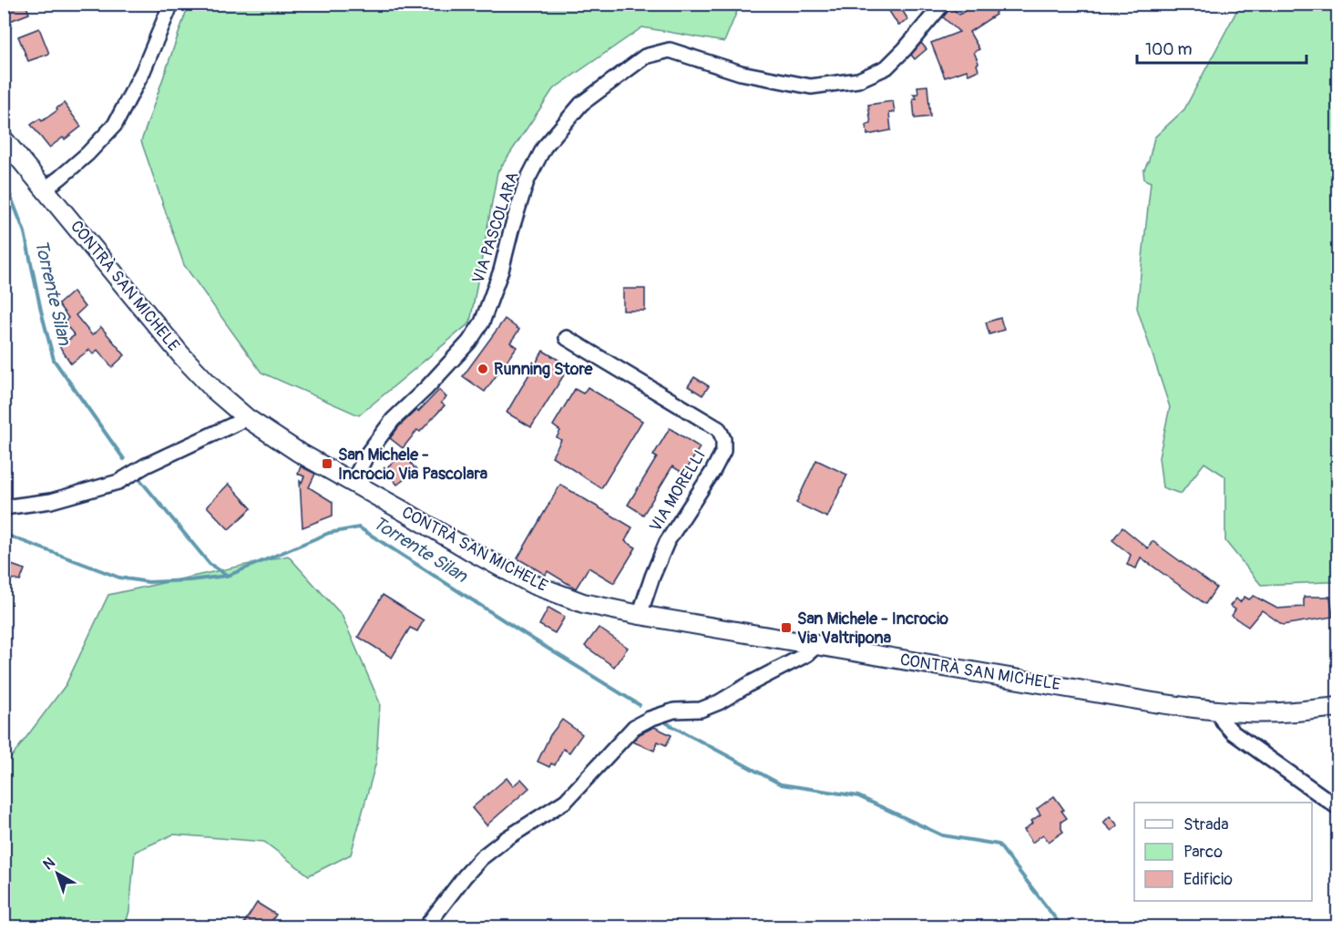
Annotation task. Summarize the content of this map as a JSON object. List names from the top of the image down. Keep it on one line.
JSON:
{"streets":{"main road":["CONTRÀ SAN MICHELE"],"street":["VIA PASCOLARA","VIA MORELLI"]},"crossings":[["VIA PASCOLARA","CONTRÀ SAN MICHELE"],["CONTRÀ SAN MICHELE","VIA MORELLI"]],"water":["Torrente Silan"],"places":{"other":["Running Store"],"transit":["San Michele - Incrocio Via Pascolara","San Michele - Incrocio Via Valtripona"]},"legend":["Strada","Parco","Edificio"],"scale_bar":"100 m","north":"top left"}
